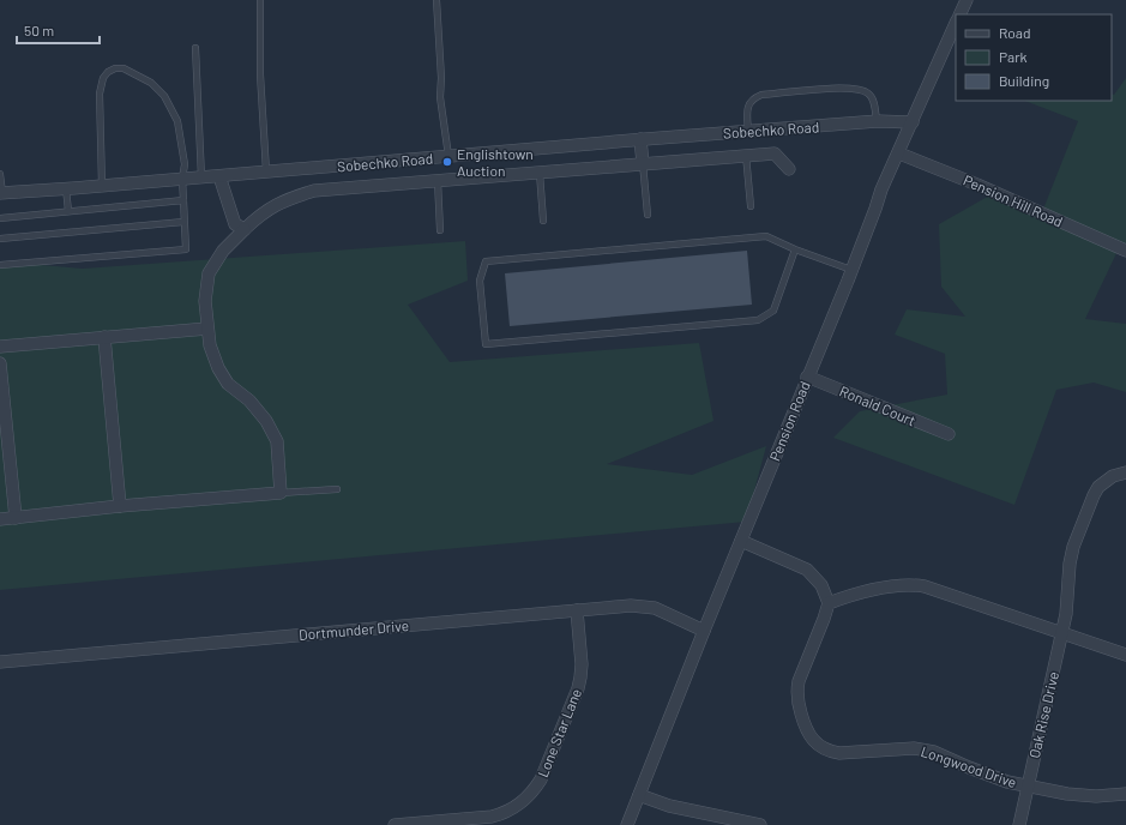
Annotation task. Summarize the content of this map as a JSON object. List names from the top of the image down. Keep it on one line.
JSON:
{"streets":{"street":["Sobechko Road","Pension Hill Road","Ronald Court","Pension Road","Dortmunder Drive","Oak Rise Drive","Lone Star Lane","Longwood Drive"]},"crossings":[["Sobechko Road","Pension Road"],["Pension Hill Road","Pension Road"],["Ronald Court","Pension Road"],["Pension Road","Dortmunder Drive"],["Dortmunder Drive","Lone Star Lane"],["Oak Rise Drive","Longwood Drive"]],"places":["Englishtown Auction"],"legend":["Road","Park","Building"],"scale_bar":"50 m"}
